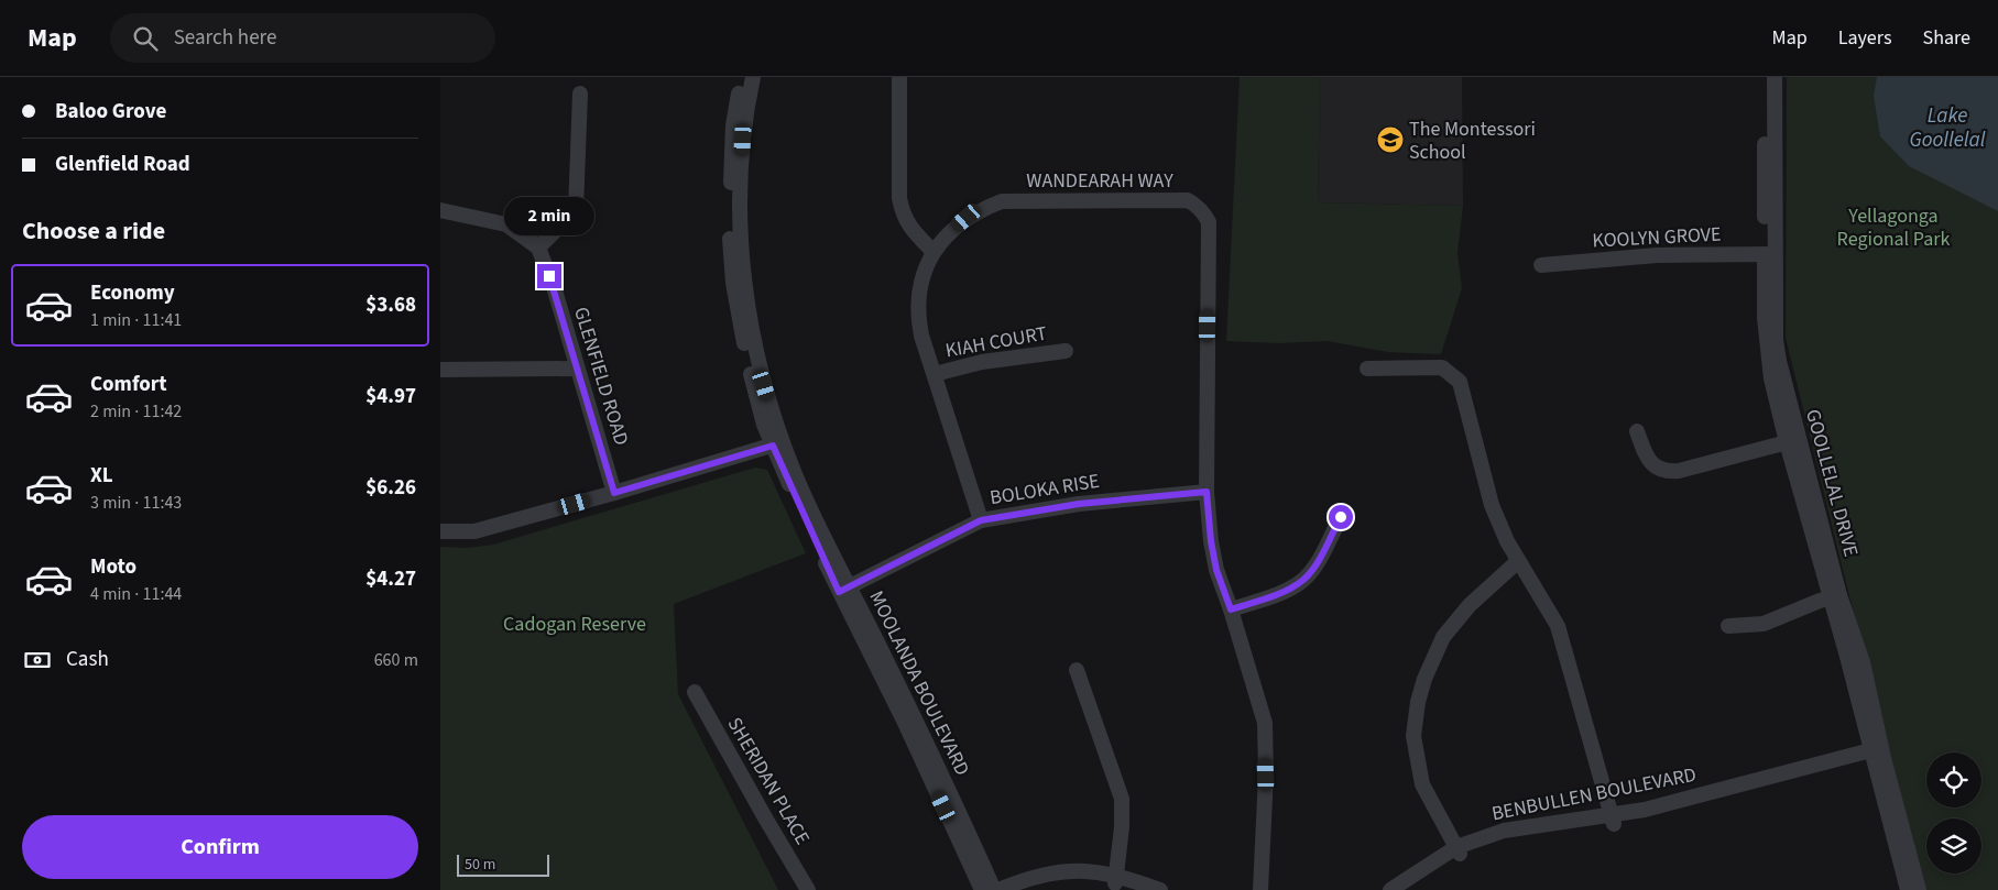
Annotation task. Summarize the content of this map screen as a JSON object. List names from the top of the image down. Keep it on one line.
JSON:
{"streets":{"street":["WANDEARAH WAY","KOOLYN GROVE","KIAH COURT","GLENFIELD ROAD","GOOLLELAL DRIVE","BOLOKA RISE","MOOLANDA BOULEVARD","SHERIDAN PLACE","BENBULLEN BOULEVARD"]},"crossings":[["WANDEARAH WAY","KIAH COURT"],["WANDEARAH WAY","BOLOKA RISE"],["KOOLYN GROVE","GOOLLELAL DRIVE"],["GOOLLELAL DRIVE","BENBULLEN BOULEVARD"],["BOLOKA RISE","MOOLANDA BOULEVARD"]],"water":["Lake Goollelal"],"parks":["Yellagonga Regional Park","Cadogan Reserve"],"places":{"school or university":["The Montessori School"]},"scale_bar":"50 m","page":{"header":"Map","search":"Search here","nav":["Map","Layers","Share"],"banner":["Baloo Grove","Glenfield Road"],"bubble":"2 min","heading":"Choose a ride","list":[{"name":"Economy","note":"1 min · 11:41","value":"$3.68"},{"name":"Comfort","note":"2 min · 11:42","value":"$4.97"},{"name":"XL","note":"3 min · 11:43","value":"$6.26"},{"name":"Moto","note":"4 min · 11:44","value":"$4.27"}],"pay":["Cash","660 m"],"buttons":"Confirm","scale":"50 m"}}
